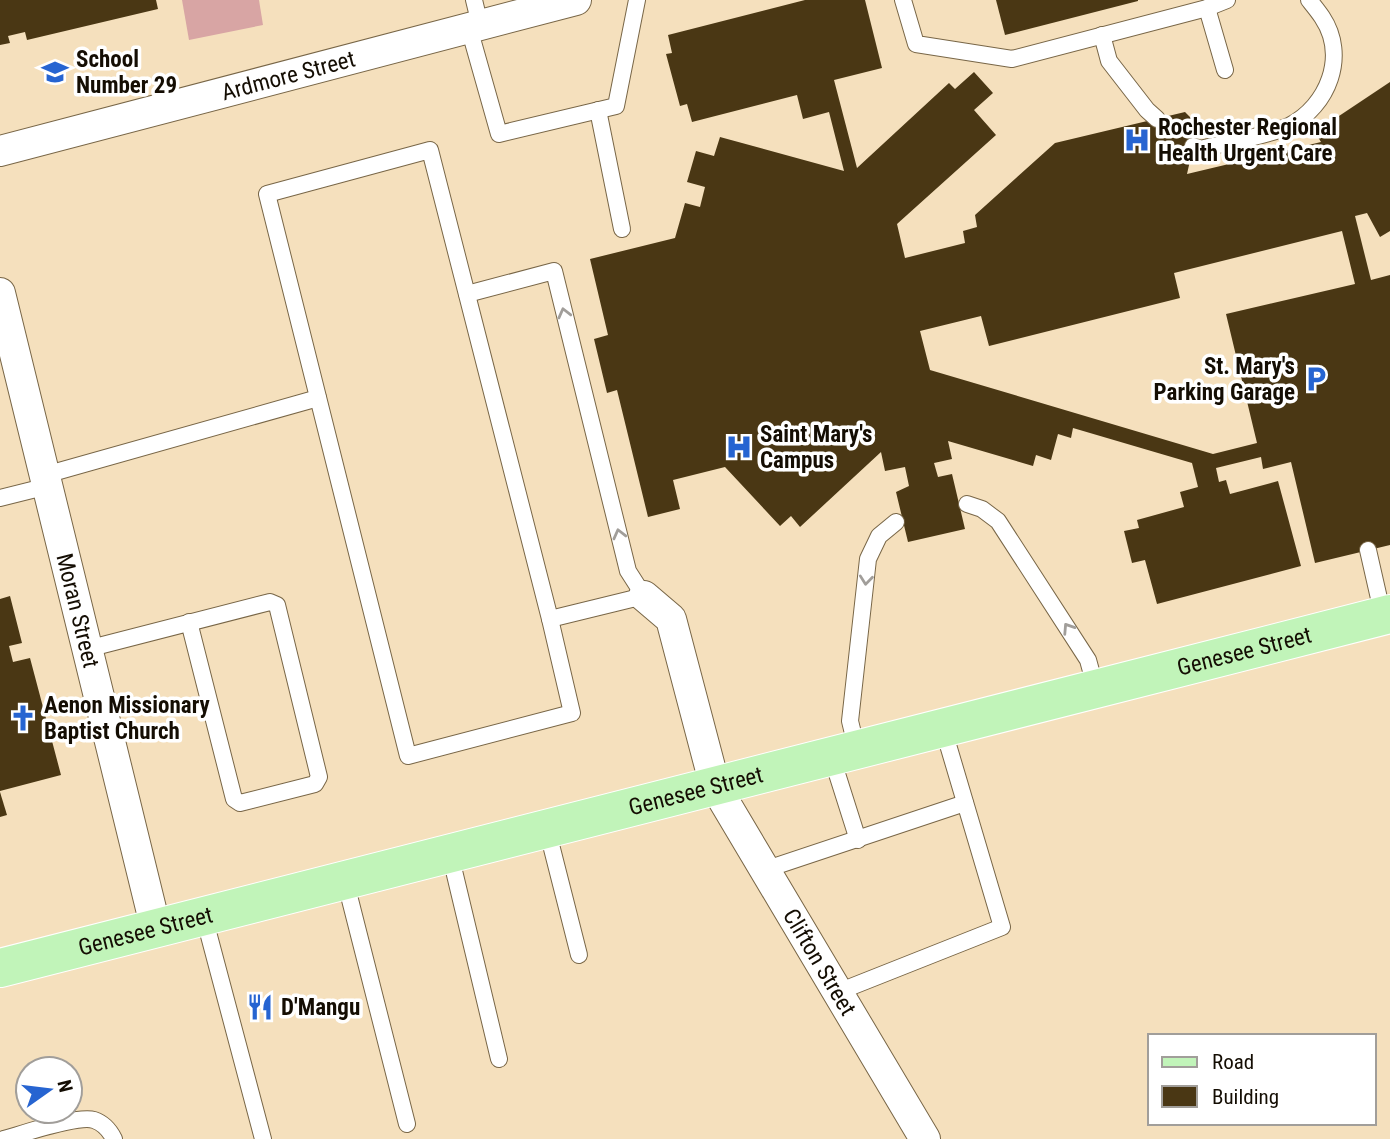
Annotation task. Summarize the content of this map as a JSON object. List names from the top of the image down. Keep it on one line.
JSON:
{"streets":{"main road":["Genesee Street"],"street":["Ardmore Street","Moran Street","Clifton Street"]},"crossings":[["Moran Street","Genesee Street"],["Genesee Street","Clifton Street"]],"places":{"school or university":["School Number 29"],"hospital":["Rochester Regional Health Urgent Care","Saint Mary's Campus"],"parking":["St. Mary's Parking Garage"],"church":["Aenon Missionary Baptist Church"],"restaurant":["D'Mangu"]},"legend":["Road","Building"],"north":"right"}
